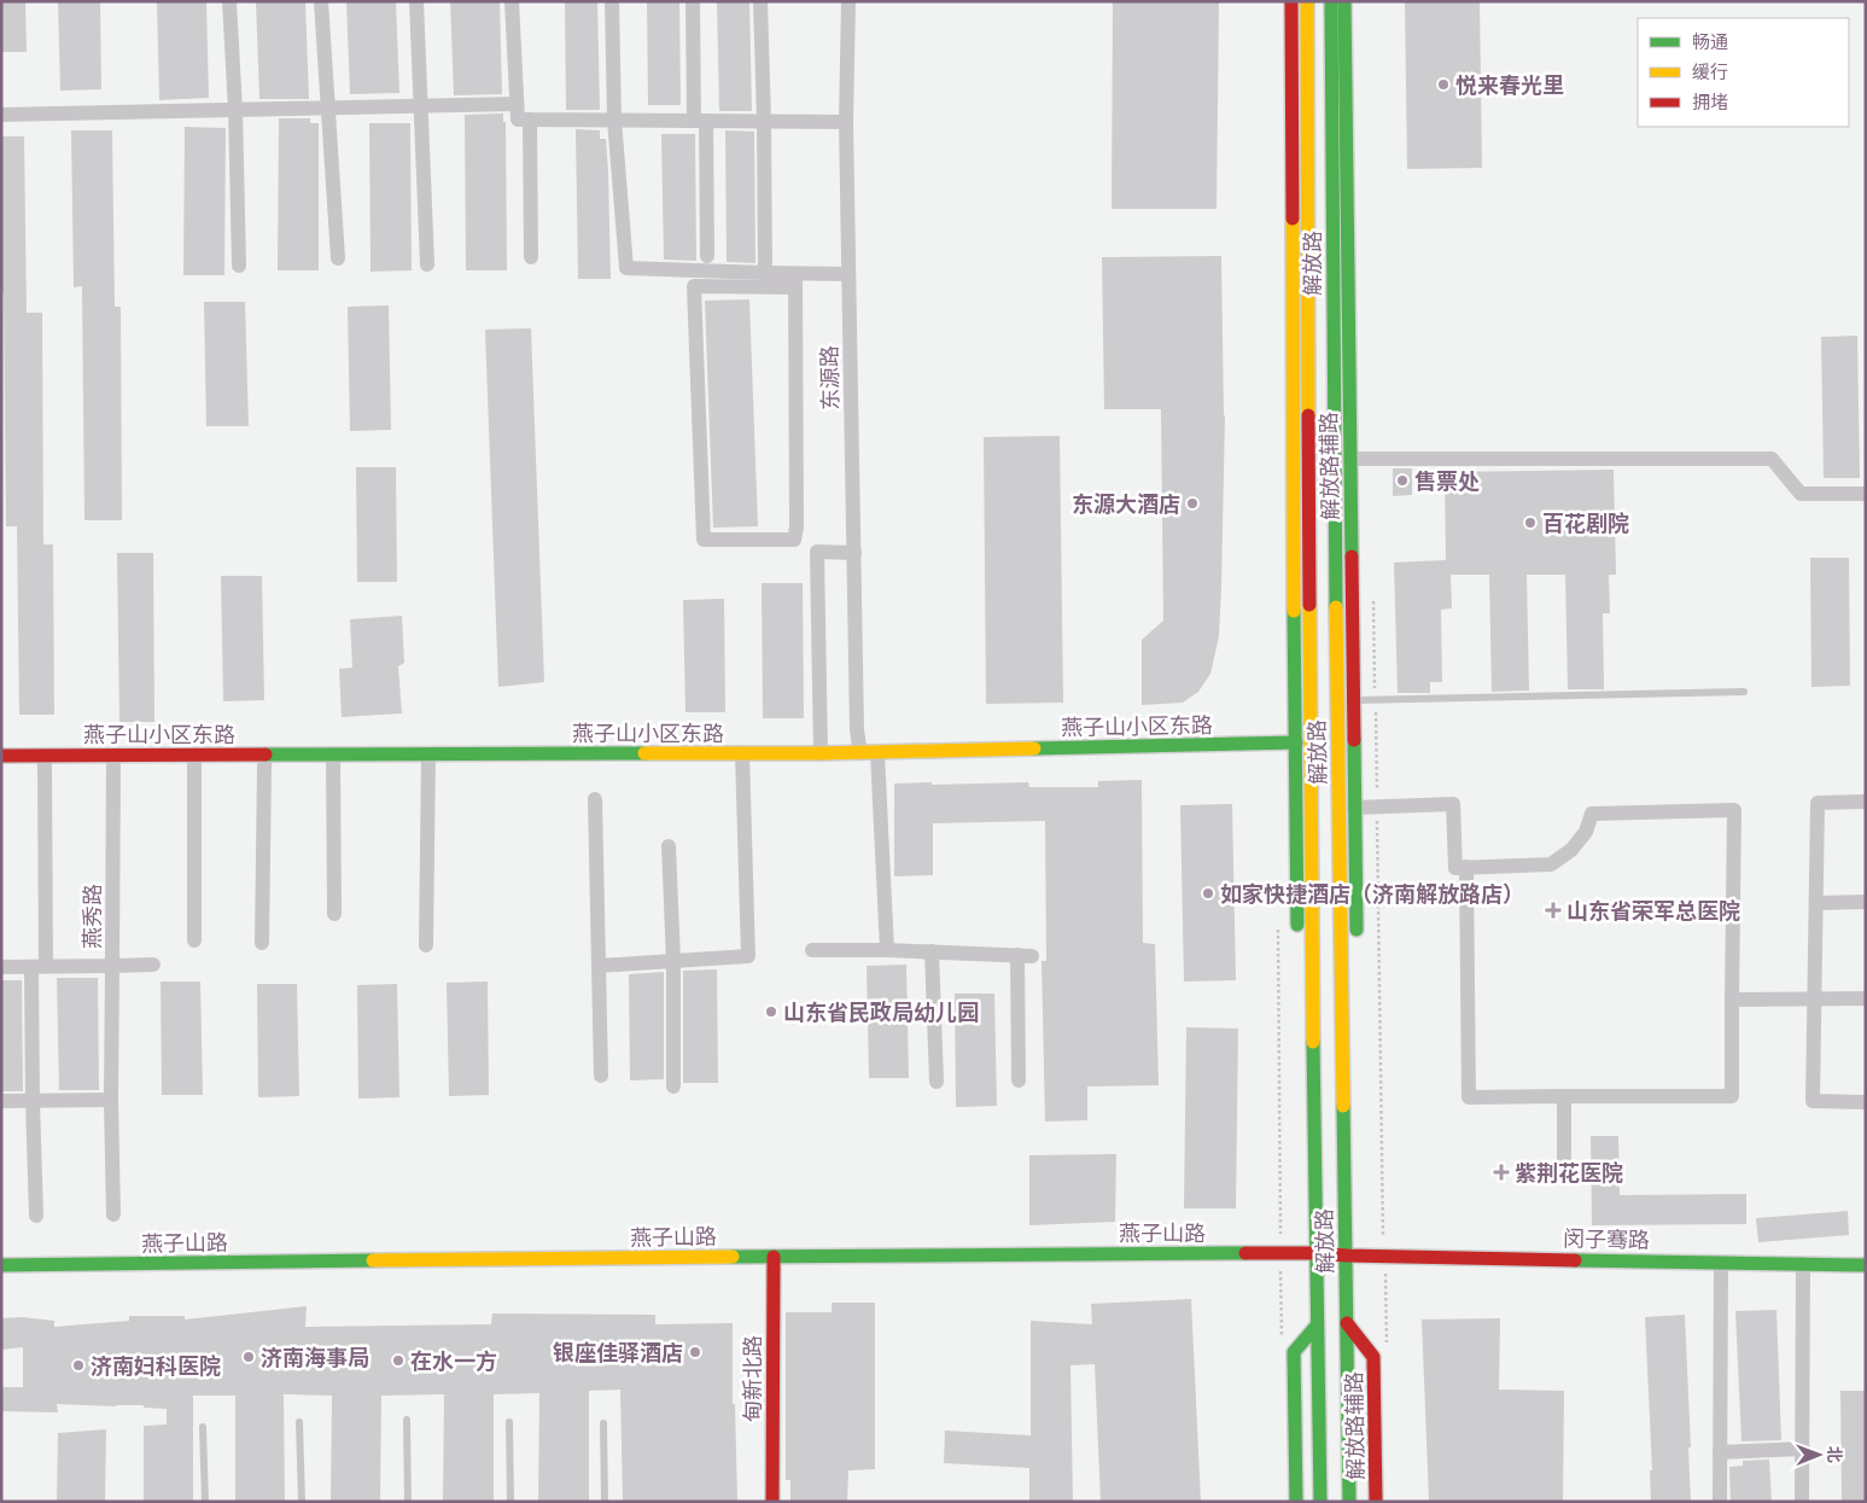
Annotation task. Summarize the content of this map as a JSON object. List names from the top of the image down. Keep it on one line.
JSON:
{"streets":{"street":["解放路","东源路","解放路辅路","燕子山小区东路","燕秀路","燕子山路","闵子骞路","甸新北路"]},"crossings":[["解放路","解放路辅路"],["解放路","燕子山路"],["解放路","闵子骞路"],["东源路","燕子山小区东路"],["解放路辅路","燕子山小区东路"],["燕子山小区东路","燕秀路"],["燕子山路","闵子骞路"],["燕子山路","甸新北路"]],"places":{"other":["悦来春光里","售票处","东源大酒店","百花剧院","如家快捷酒店（济南解放路店）","山东省民政局幼儿园","银座佳驿酒店","济南海事局","在水一方","济南妇科医院"],"health":["山东省荣军总医院","紫荆花医院"]},"legend":["畅通","缓行","拥堵"],"north":"right"}
